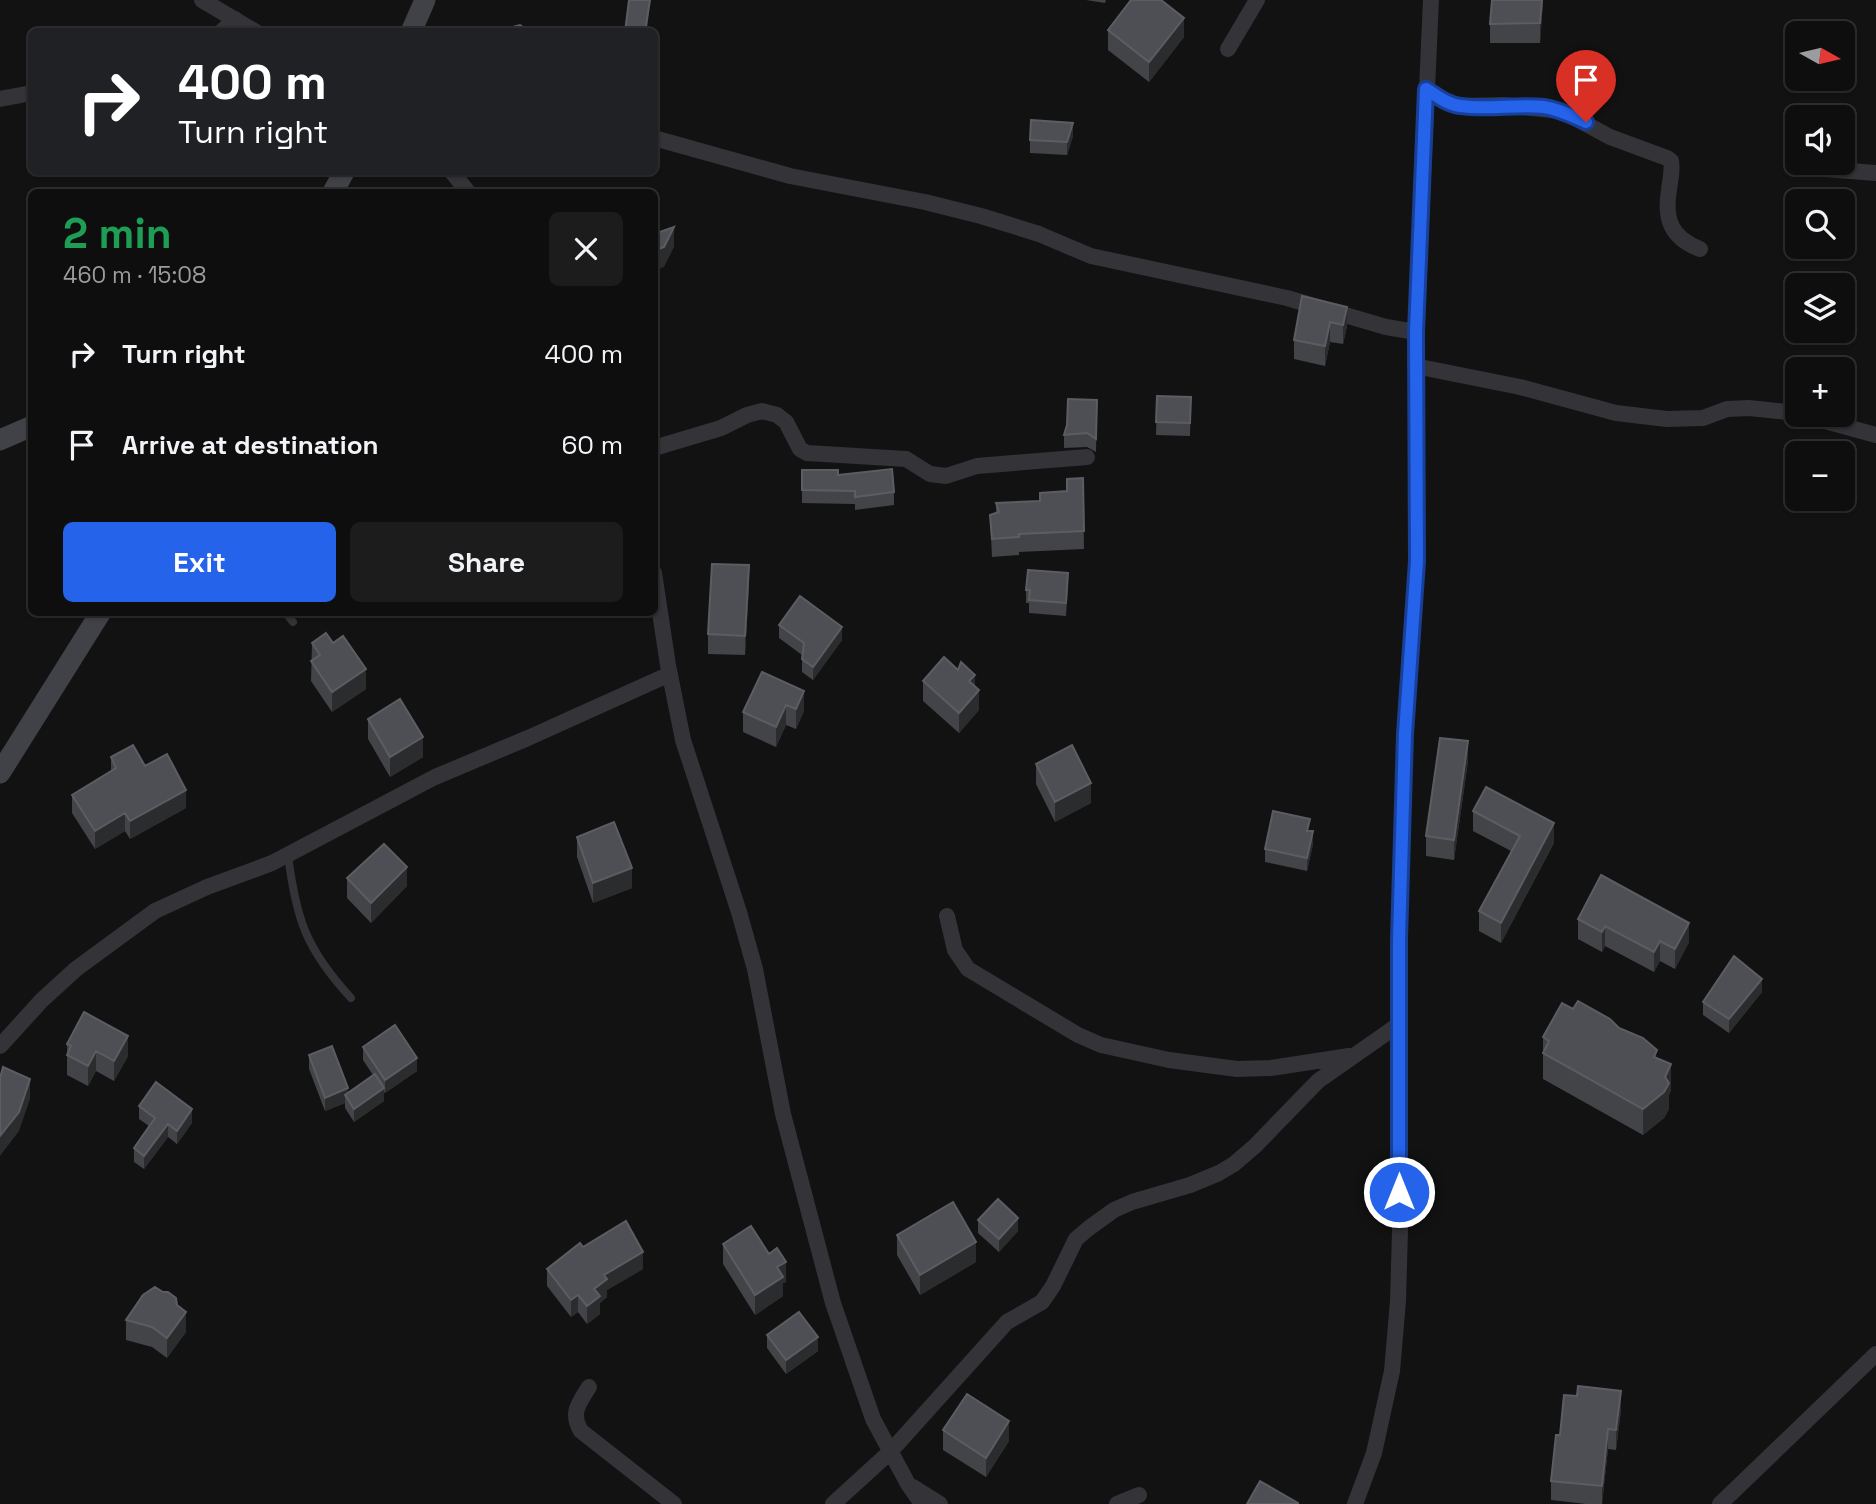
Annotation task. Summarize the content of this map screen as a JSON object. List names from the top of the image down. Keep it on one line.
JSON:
{"north":"right","page":{"map_buttons":["+","−"],"turn":["400 m","Turn right"],"heading":["2 min","460 m · 15:08"],"list":[{"name":"Turn right","value":"400 m"},{"name":"Arrive at destination","value":"60 m"}],"buttons":["Exit","Share"]}}
